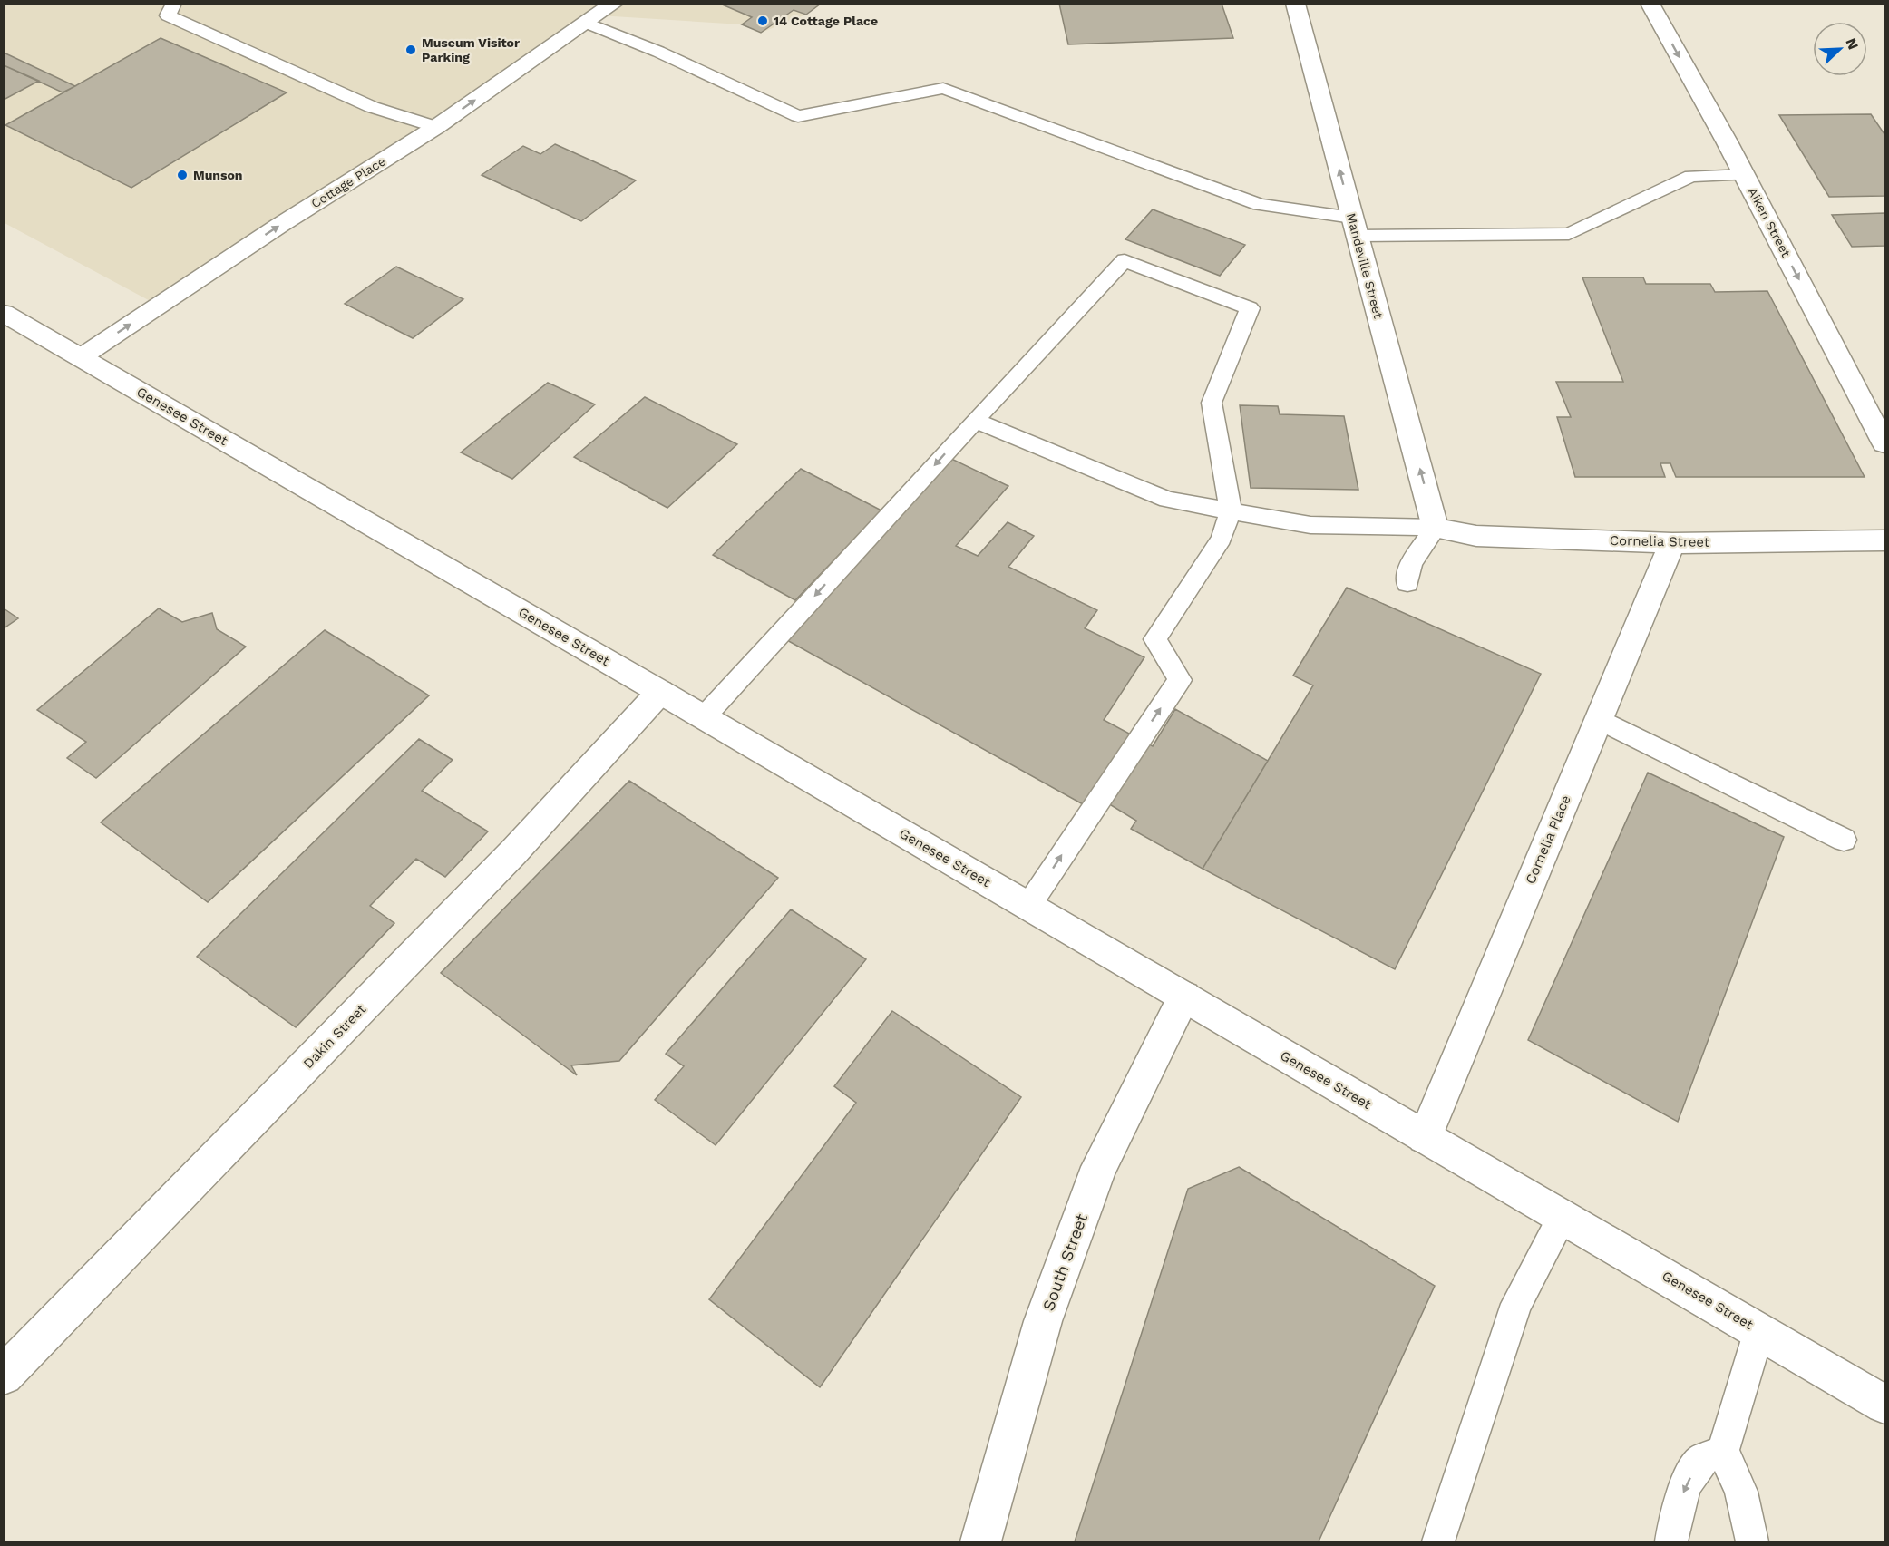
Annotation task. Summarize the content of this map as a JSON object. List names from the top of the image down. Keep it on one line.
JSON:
{"streets":{"street":["Cottage Place","Aiken Street","Mandeville Street","Genesee Street","Cornelia Street","Cornelia Place","Dakin Street","South Street"]},"crossings":[["Cottage Place","Genesee Street"],["Mandeville Street","Cornelia Street"],["Genesee Street","Cornelia Place"],["Genesee Street","Dakin Street"],["Genesee Street","South Street"],["Cornelia Street","Cornelia Place"]],"one_way":["Cottage Place","Aiken Street","Mandeville Street"],"places":["14 Cottage Place","Museum Visitor Parking","Munson"],"north":"top right"}
